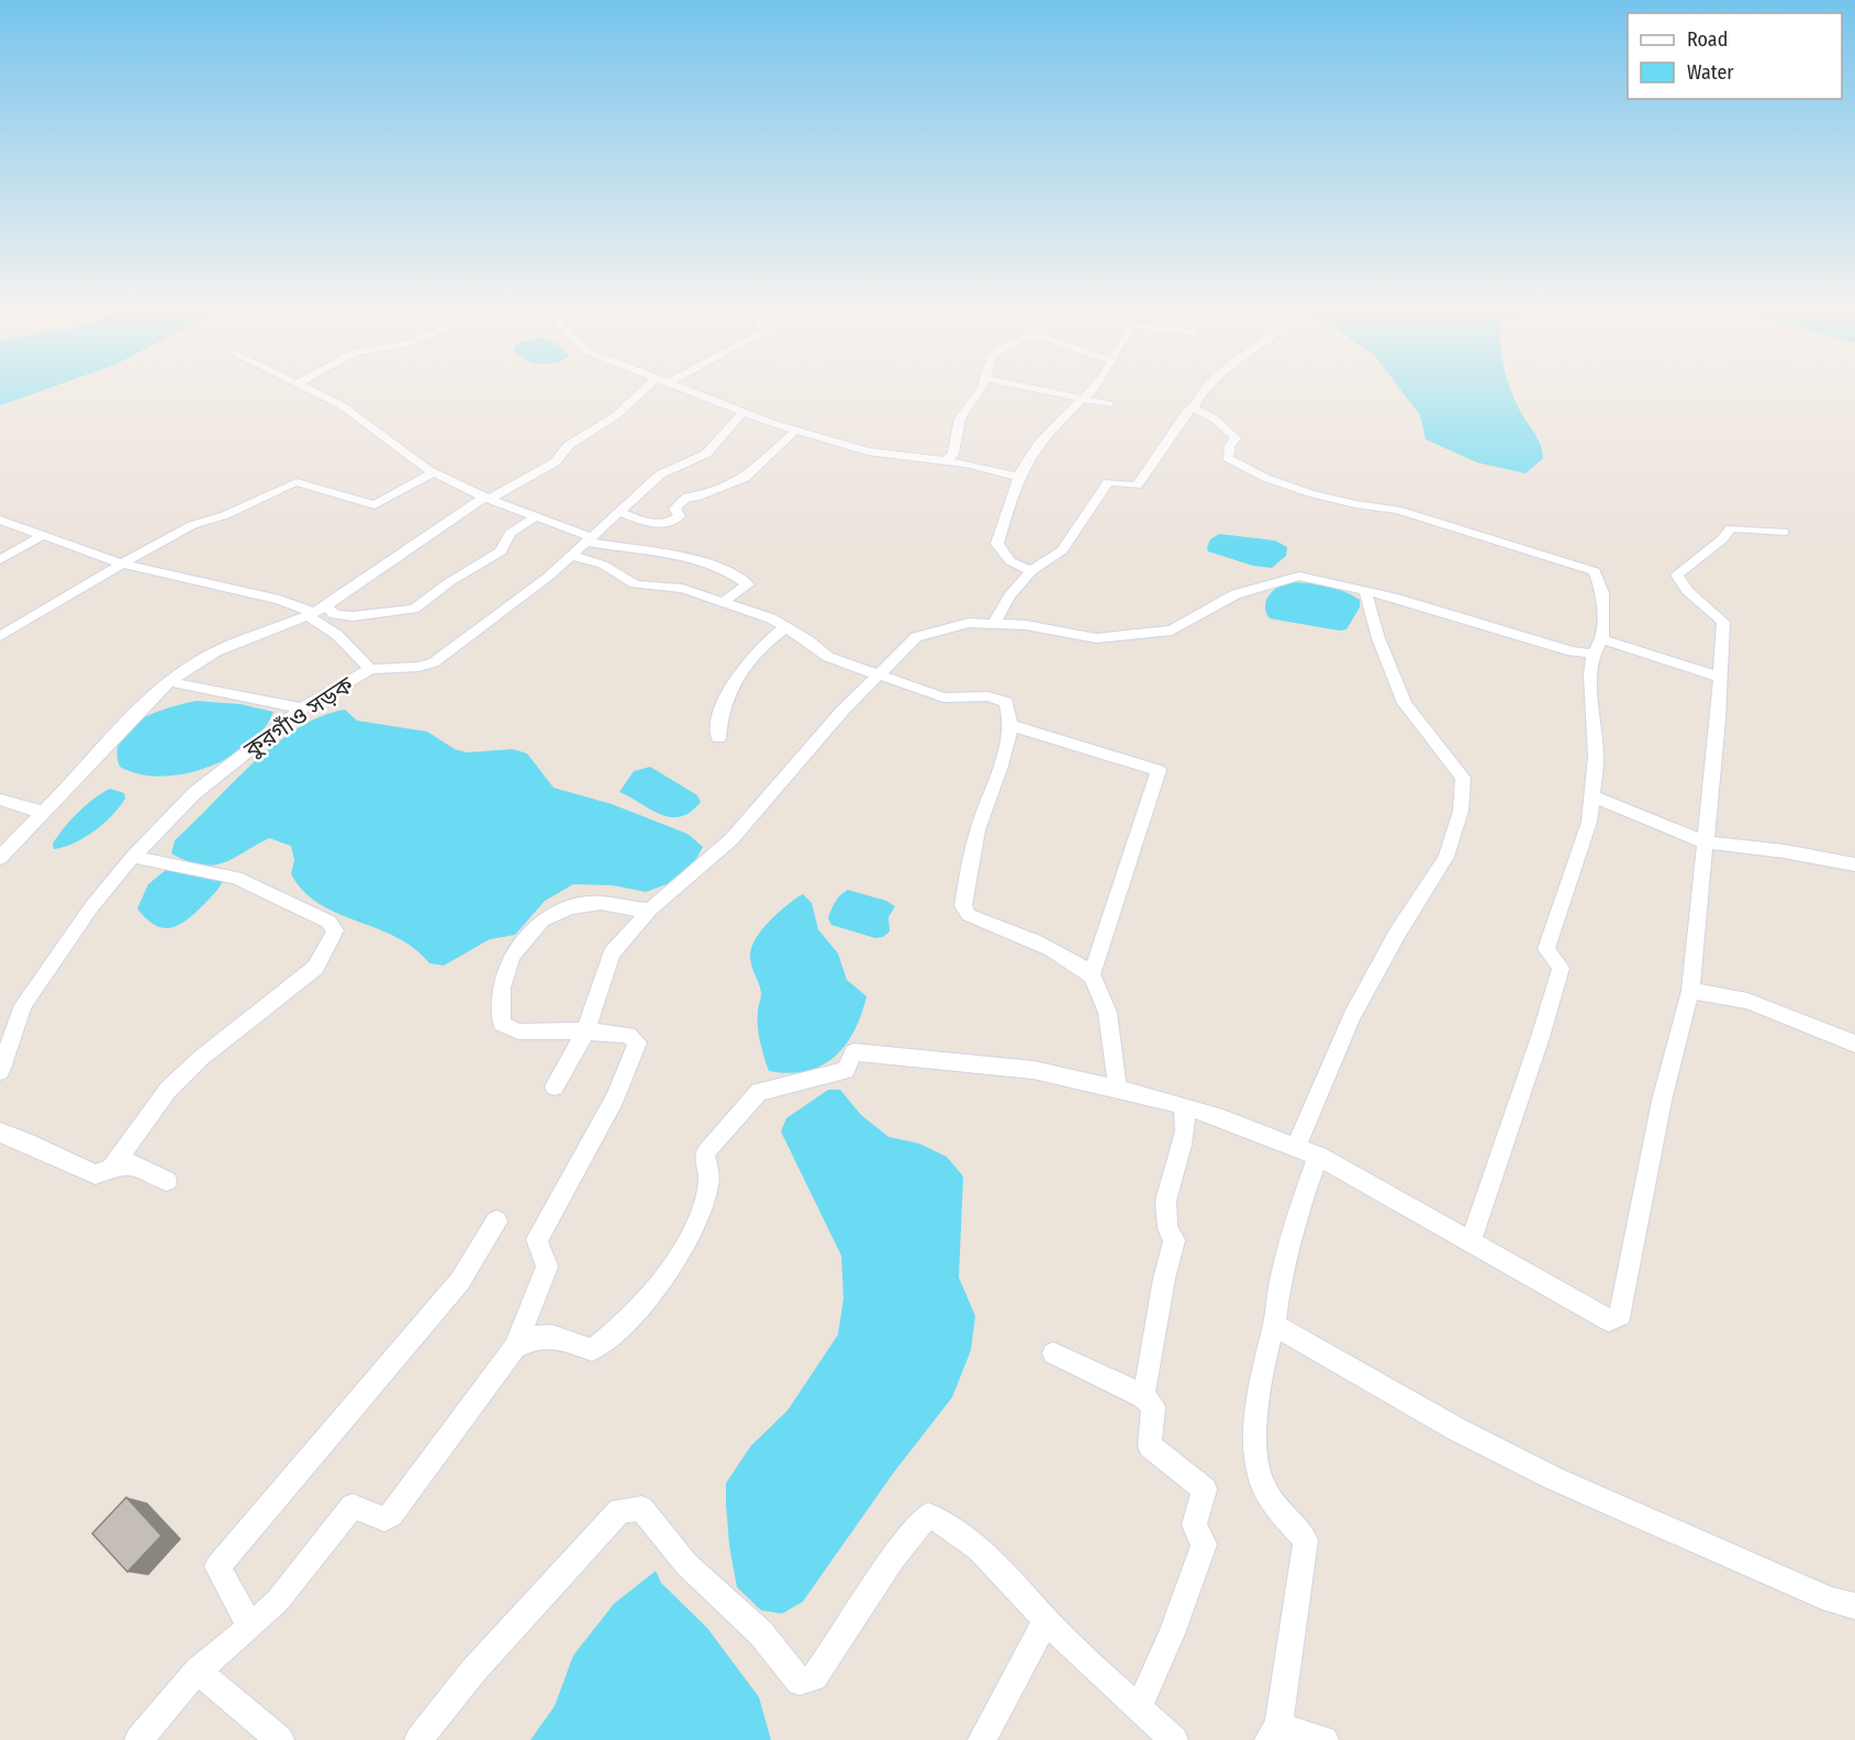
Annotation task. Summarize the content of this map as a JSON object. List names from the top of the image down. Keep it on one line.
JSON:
{"streets":{"street":["কুরগাঁও সড়ক"]},"legend":["Road","Water"]}
